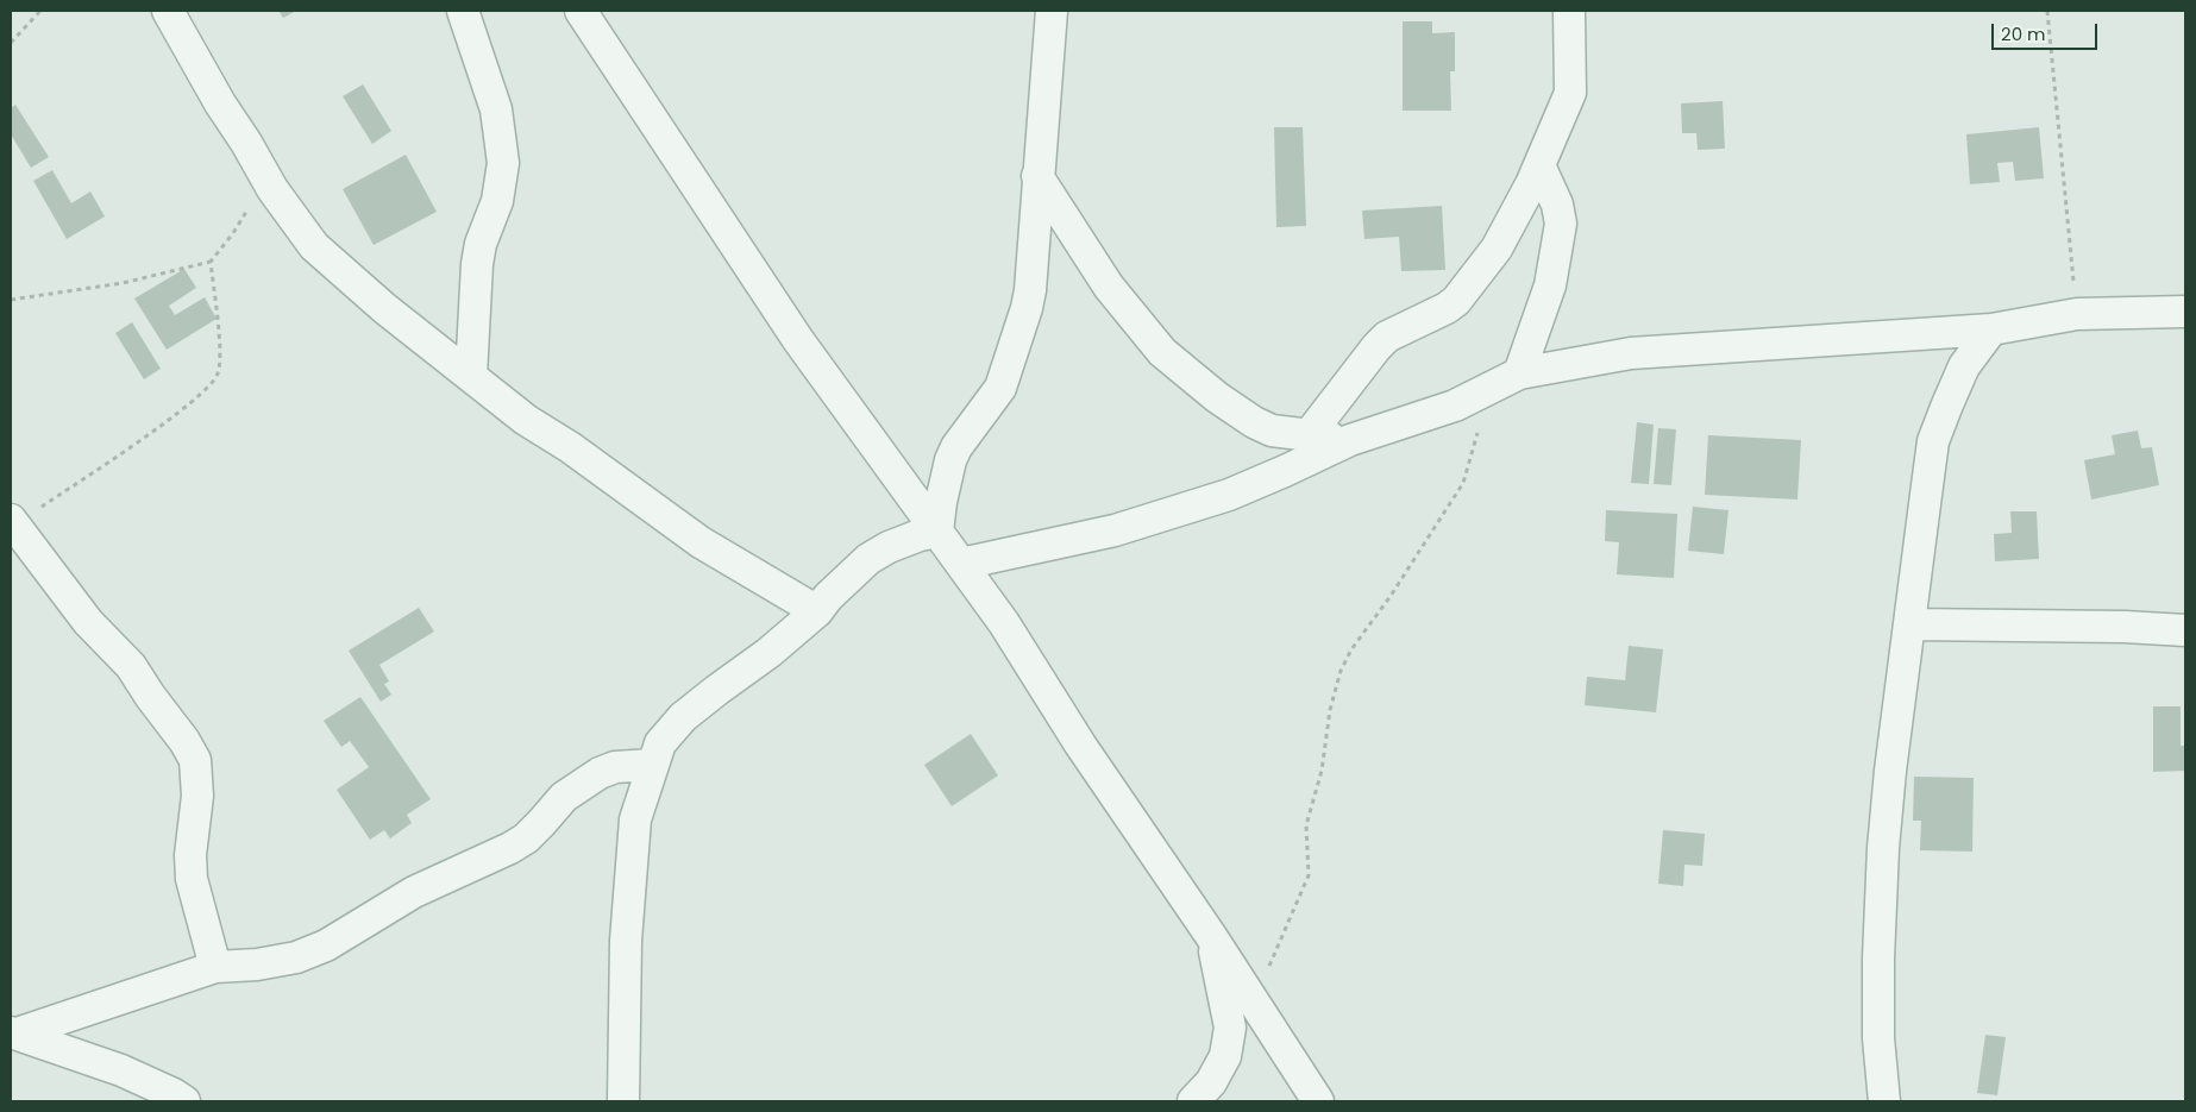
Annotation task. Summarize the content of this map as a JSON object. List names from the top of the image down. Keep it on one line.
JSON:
{"scale_bar":"20 m"}
